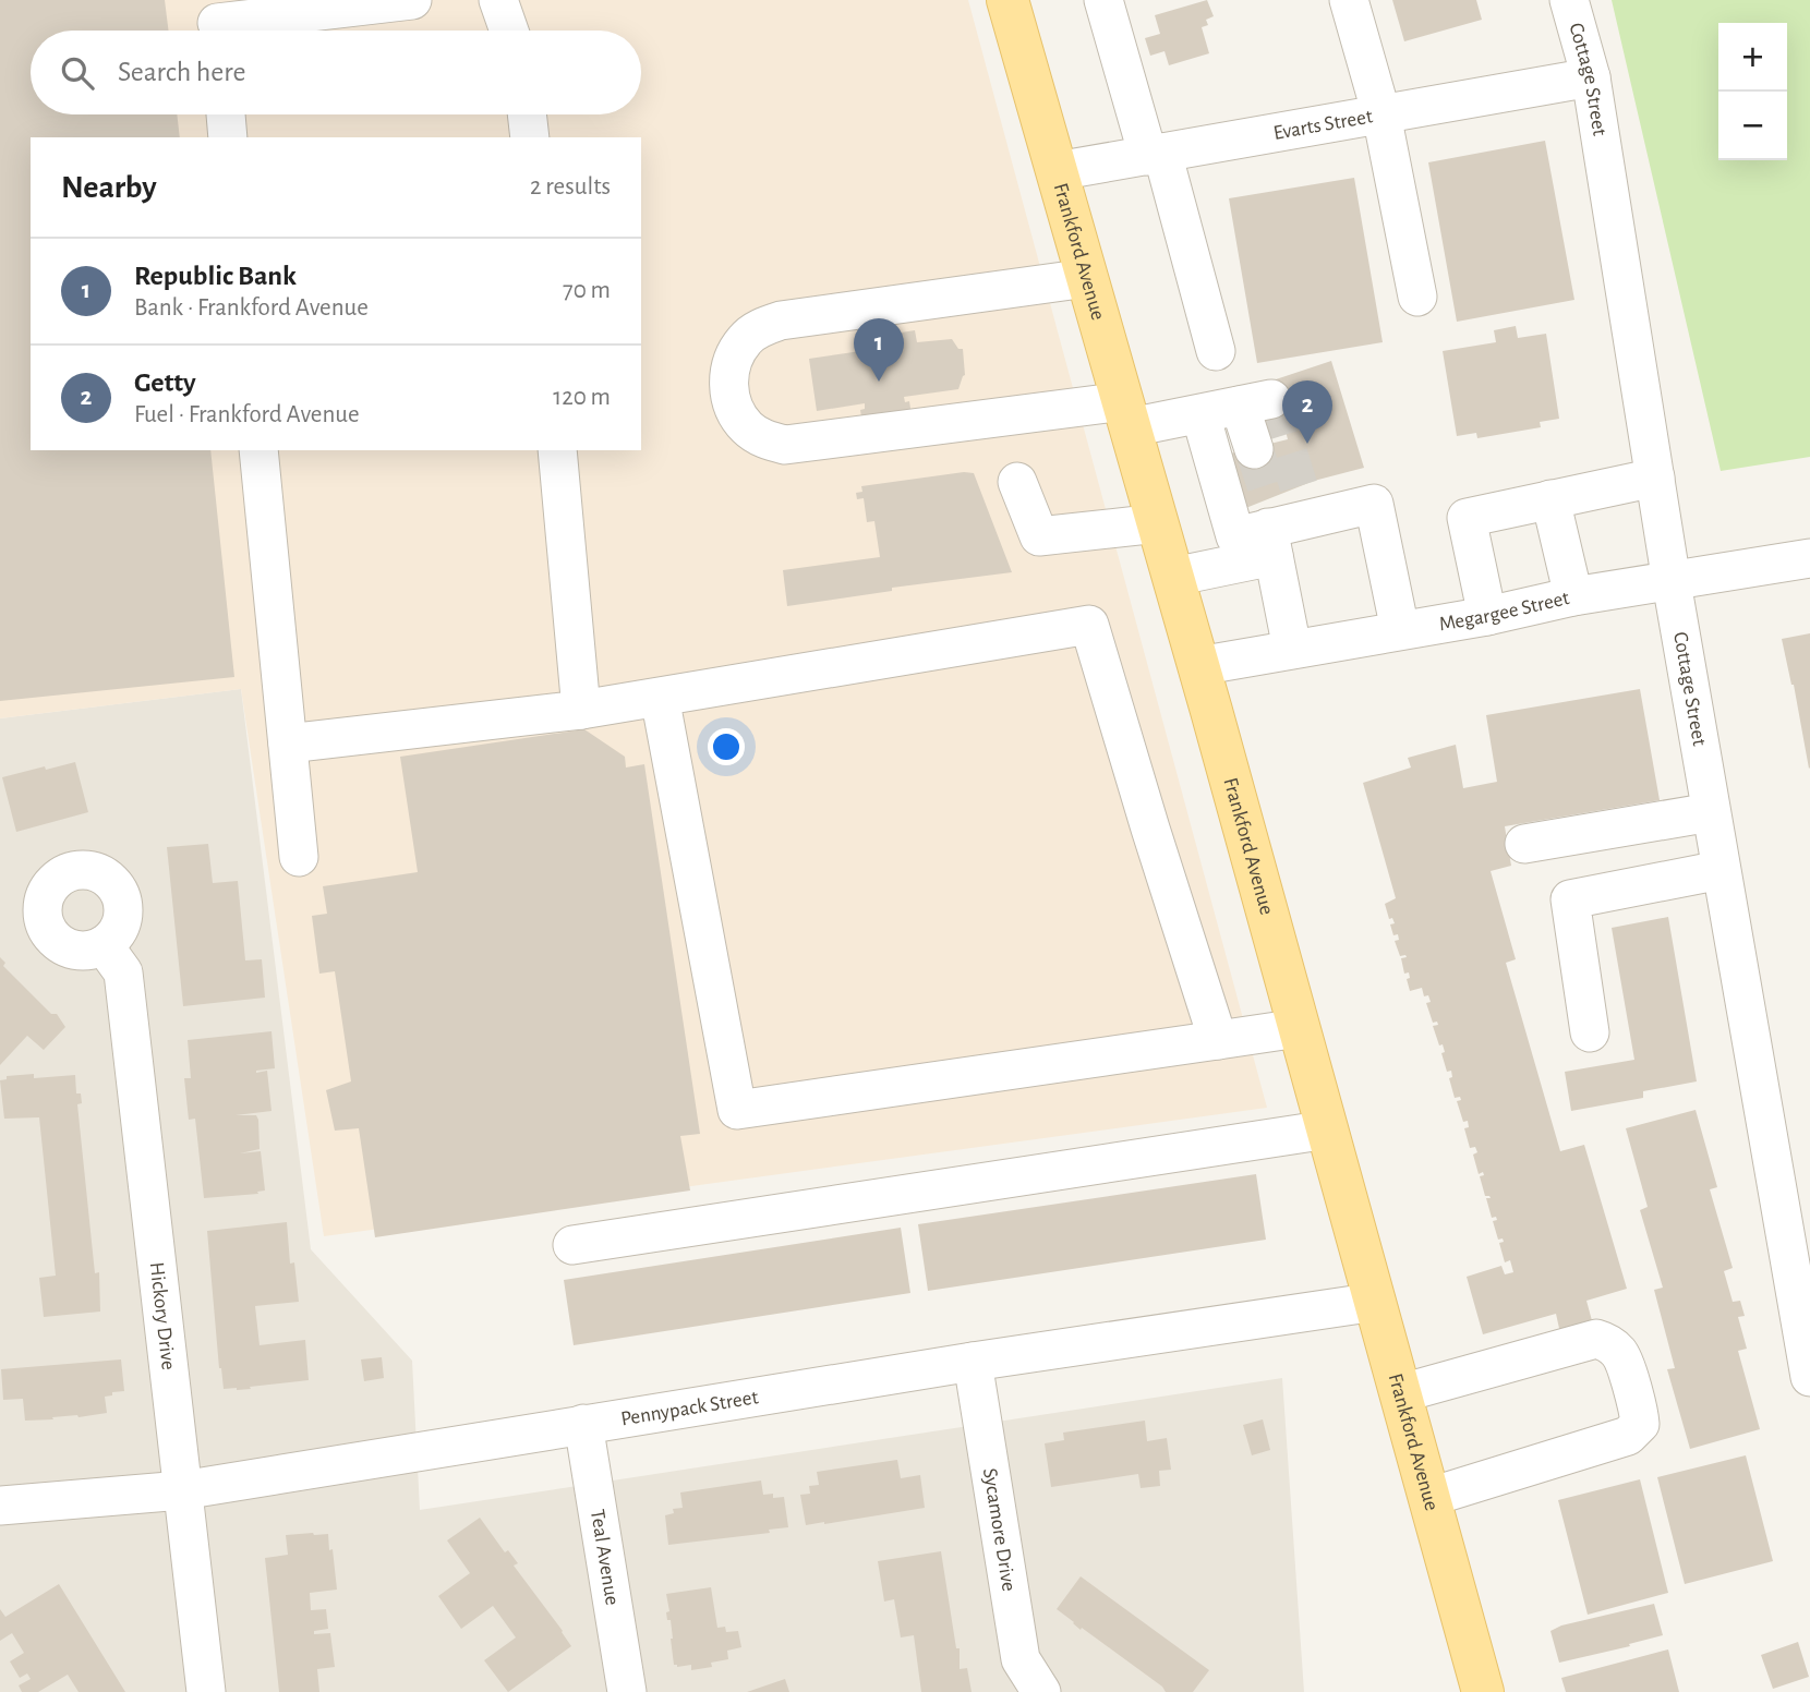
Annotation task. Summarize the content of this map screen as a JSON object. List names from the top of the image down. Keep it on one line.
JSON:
{"streets":{"main road":["Frankford Avenue"],"street":["Cottage Street","Evarts Street","Megargee Street","Hickory Drive","Pennypack Street","Sycamore Drive","Teal Avenue"]},"crossings":[["Cottage Street","Evarts Street"],["Cottage Street","Megargee Street"],["Evarts Street","Frankford Avenue"],["Frankford Avenue","Megargee Street"],["Frankford Avenue","Pennypack Street"],["Hickory Drive","Pennypack Street"],["Pennypack Street","Sycamore Drive"],["Pennypack Street","Teal Avenue"]],"page":{"map_buttons":["+","−"],"search":"Search here","heading":["Nearby","2 results"],"list":[{"mark":"1","name":"Republic Bank","note":"Bank · Frankford Avenue","value":"70 m"},{"mark":"2","name":"Getty","note":"Fuel · Frankford Avenue","value":"120 m"}],"pins":["1","2"]}}
